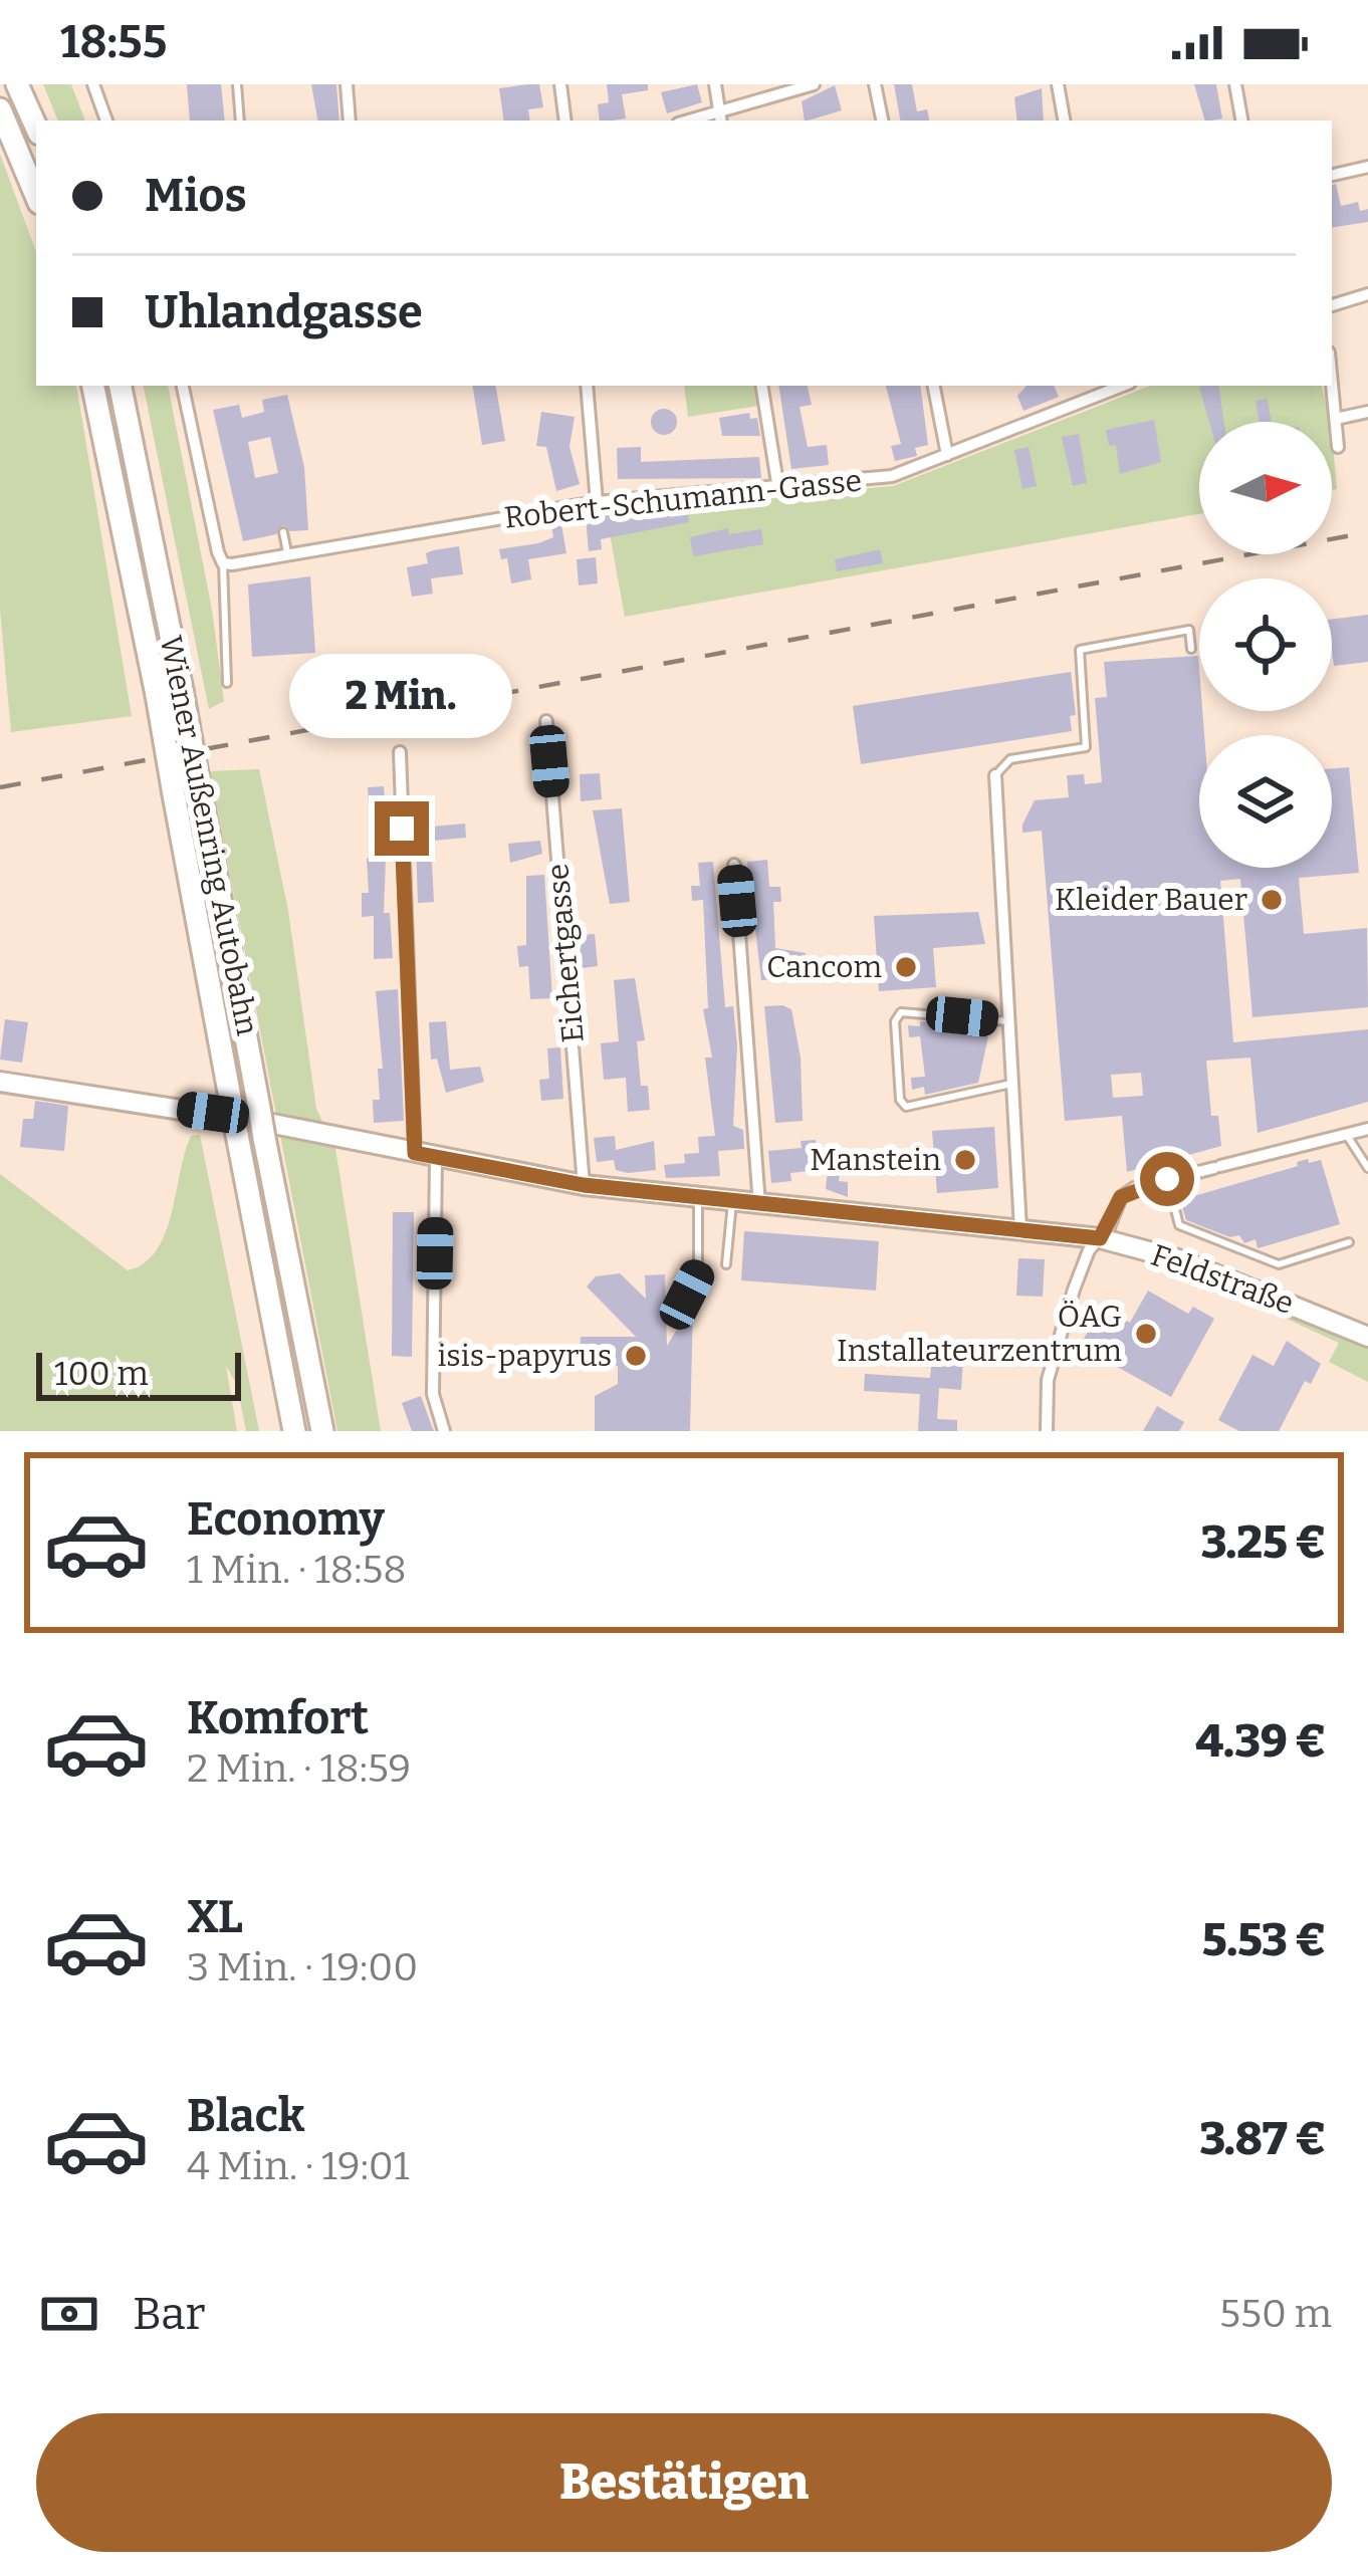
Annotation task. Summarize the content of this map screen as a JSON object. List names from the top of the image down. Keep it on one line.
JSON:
{"streets":{"highway":["Wiener Außenring Autobahn"],"main road":["Feldstraße"],"street":["Robert-Schumann-Gasse","Eichertgasse"]},"crossings":[["Eichertgasse","Feldstraße"]],"places":["Kleider Bauer","Cancom","Manstein","ÖAG Installateurzentrum","isis-papyrus"],"scale_bar":"100 m","north":"right","page":{"status":"18:55","banner":["Mios","Uhlandgasse"],"bubble":"2 Min.","scale":"100 m","list":[{"name":"Economy","note":"1 Min. · 18:58","value":"3.25 €"},{"name":"Komfort","note":"2 Min. · 18:59","value":"4.39 €"},{"name":"XL","note":"3 Min. · 19:00","value":"5.53 €"},{"name":"Black","note":"4 Min. · 19:01","value":"3.87 €"}],"pay":["Bar","550 m"],"buttons":"Bestätigen"}}
